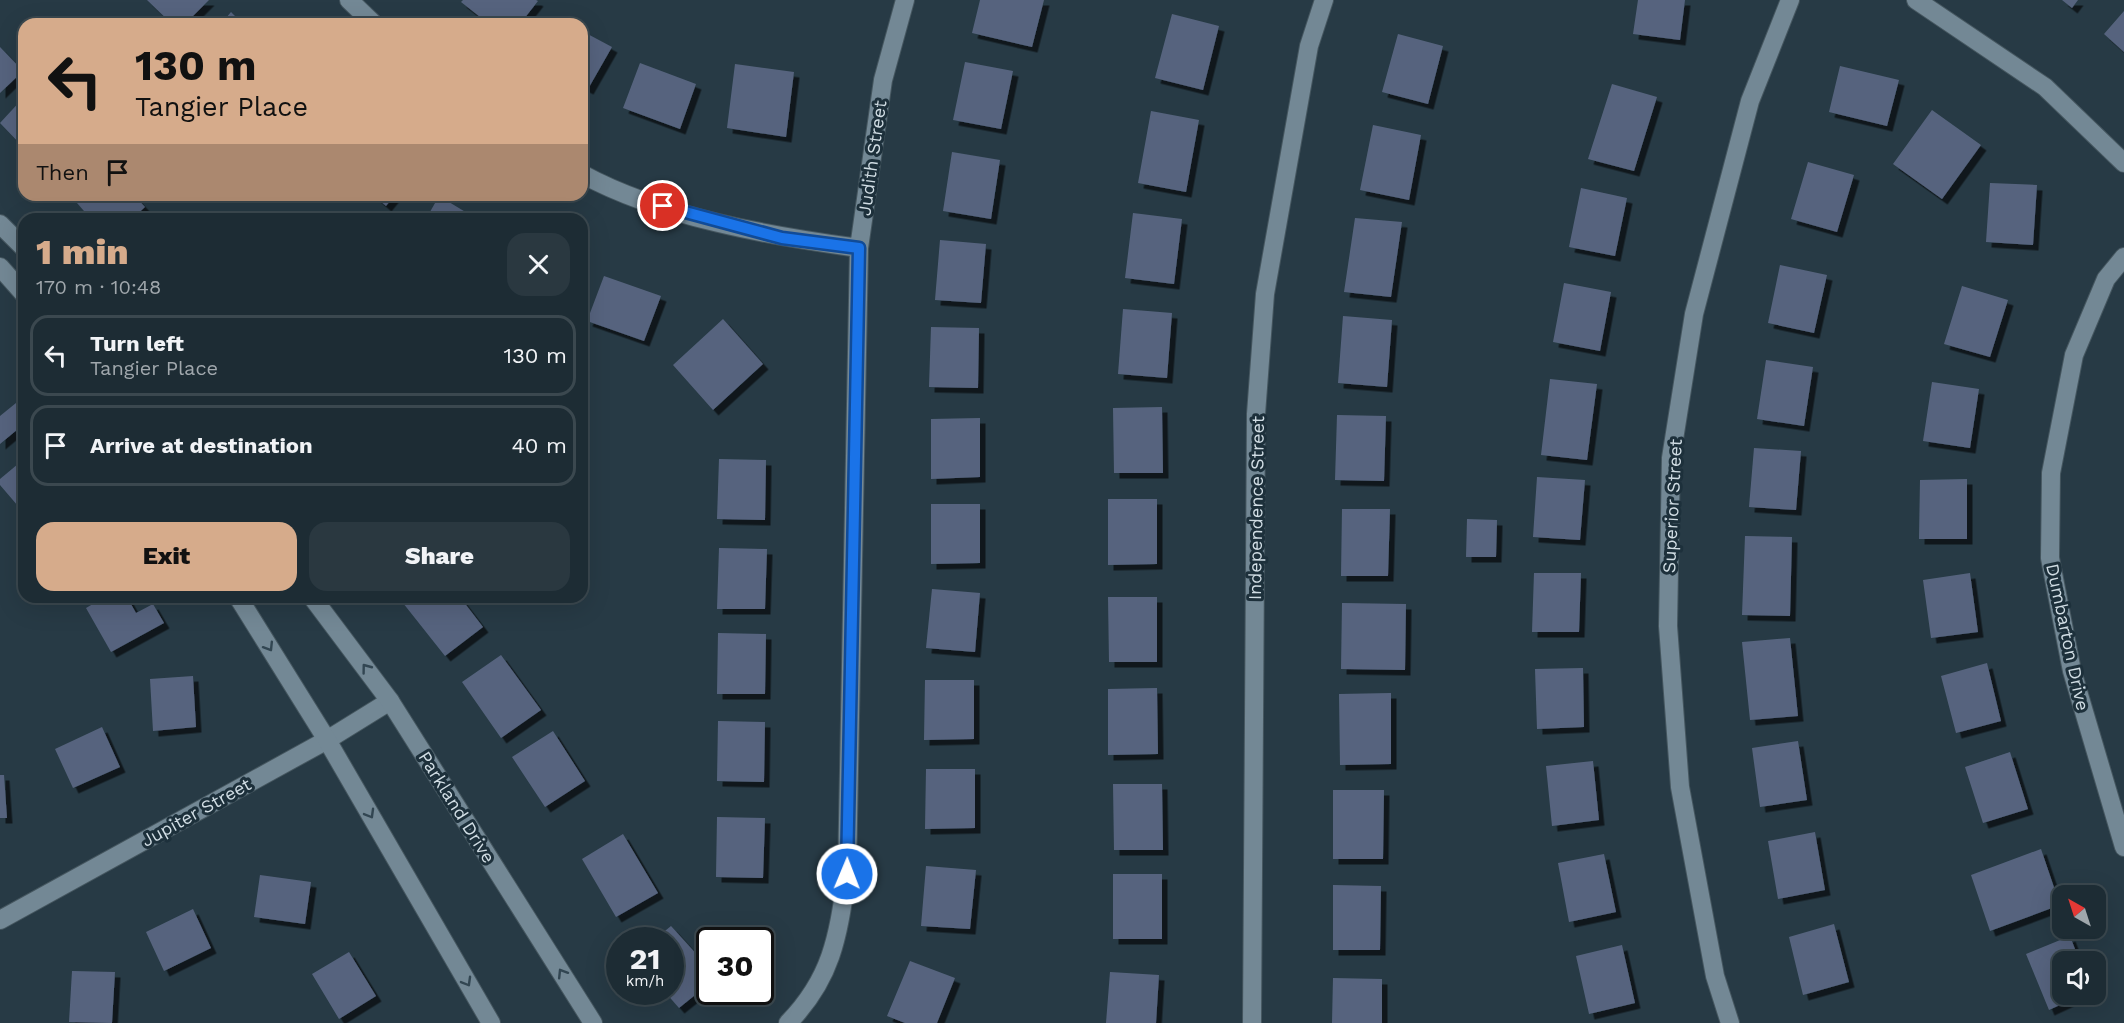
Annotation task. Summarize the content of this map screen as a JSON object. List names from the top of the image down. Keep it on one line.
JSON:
{"streets":{"street":["Judith Street","Superior Street","Independence Street","Dumbarton Drive","Parkland Drive","Jupiter Street"]},"crossings":[["Parkland Drive","Jupiter Street"]],"north":"top left","page":{"turn":["130 m","Tangier Place"],"then":"Then","heading":["1 min","170 m · 10:48"],"list":[{"name":"Turn left","note":"Tangier Place","value":"130 m"},{"name":"Arrive at destination","value":"40 m"}],"buttons":["Exit","Share"],"speed":"21 km/h","limit":"30"}}
